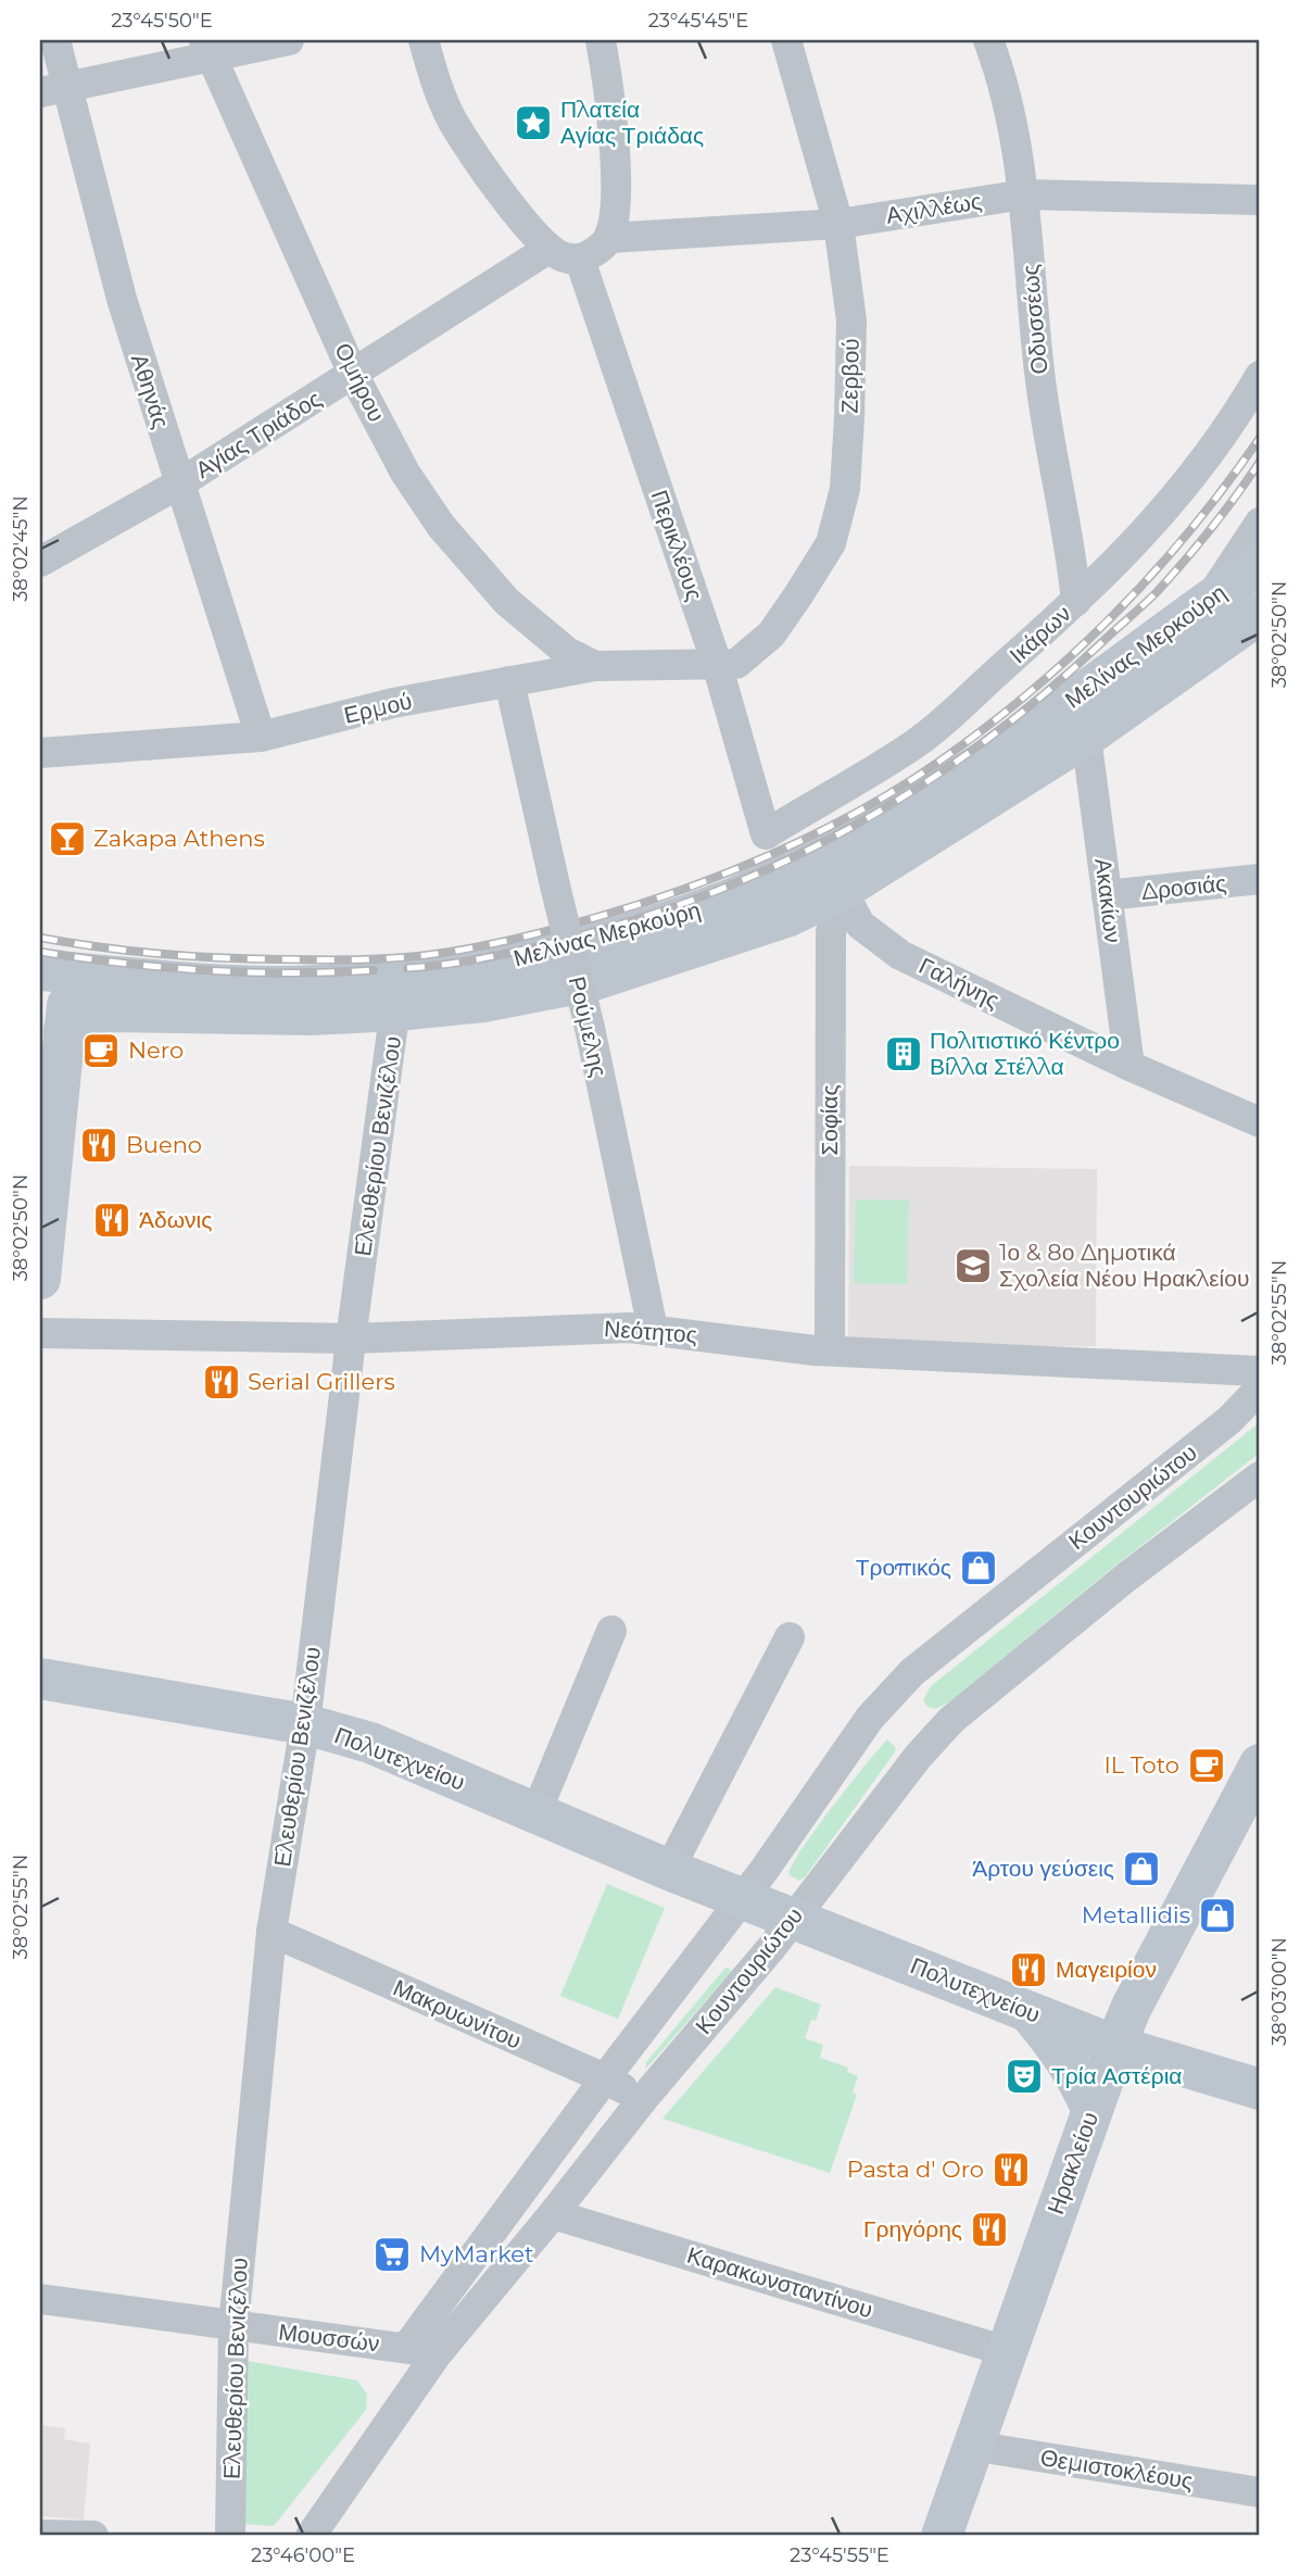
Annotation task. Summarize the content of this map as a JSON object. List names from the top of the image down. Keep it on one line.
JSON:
{"streets":{"street":["Αχιλλέως","Οδυσσέως","Ζερβού","Ομήρου","Αθηνάς","Αγίας Τριάδος","Περικλέους","Ικάρων","Μελίνας Μερκούρη","Ερμού","Δροσιάς","Ακακίων","Γαλήνης","Ρούμελης","Σοφίας","Ελευθερίου Βενιζέλου","Νεότητος","Κουντουριώτου","Πολυτεχνείου","Μακρυωνίτου","Ηρακλείου","Καρακωνσταντίνου","Μουσσών","Θεμιστοκλέους"]},"crossings":[["Αχιλλέως","Οδυσσέως"],["Αχιλλέως","Ζερβού"],["Οδυσσέως","Ικάρων"],["Ζερβού","Περικλέους"],["Ζερβού","Ερμού"],["Ομήρου","Αγίας Τριάδος"],["Ομήρου","Ερμού"],["Αθηνάς","Αγίας Τριάδος"],["Αθηνάς","Ερμού"],["Περικλέους","Ικάρων"],["Περικλέους","Ερμού"],["Μελίνας Μερκούρη","Ακακίων"],["Μελίνας Μερκούρη","Γαλήνης"],["Μελίνας Μερκούρη","Σοφίας"],["Μελίνας Μερκούρη","Ελευθερίου Βενιζέλου"],["Ερμού","Ρούμελης"],["Δροσιάς","Ακακίων"],["Ακακίων","Γαλήνης"],["Γαλήνης","Σοφίας"],["Ρούμελης","Νεότητος"],["Σοφίας","Νεότητος"],["Ελευθερίου Βενιζέλου","Νεότητος"],["Ελευθερίου Βενιζέλου","Πολυτεχνείου"],["Ελευθερίου Βενιζέλου","Μακρυωνίτου"],["Ελευθερίου Βενιζέλου","Μουσσών"],["Κουντουριώτου","Πολυτεχνείου"],["Κουντουριώτου","Μακρυωνίτου"],["Κουντουριώτου","Καρακωνσταντίνου"],["Κουντουριώτου","Μουσσών"],["Πολυτεχνείου","Ηρακλείου"],["Ηρακλείου","Καρακωνσταντίνου"],["Ηρακλείου","Θεμιστοκλέους"]],"places":{"place":["Πλατεία Αγίας Τριάδας"],"bar":["Zakapa Athens"],"cafe":["Nero","IL Toto"],"building":["Πολιτιστικό Κέντρο Βίλλα Στέλλα"],"restaurant":["Bueno","Άδωνις","Serial Grillers","Μαγειρίον","Pasta d' Oro","Γρηγόρης"],"school or university":["1ο & 8ο Δημοτικά Σχολεία Νέου Ηρακλείου"],"shop":["Τροπικός","Άρτου γεύσεις","Metallidis"],"theatre":["Τρία Αστέρια"],"supermarket":["MyMarket"]},"coordinates":["23°45'50\"E","23°45'45\"E","38°02'45\"N","38°02'50\"N","38°02'55\"N","38°03'00\"N","23°46'00\"E","23°45'55\"E"]}
